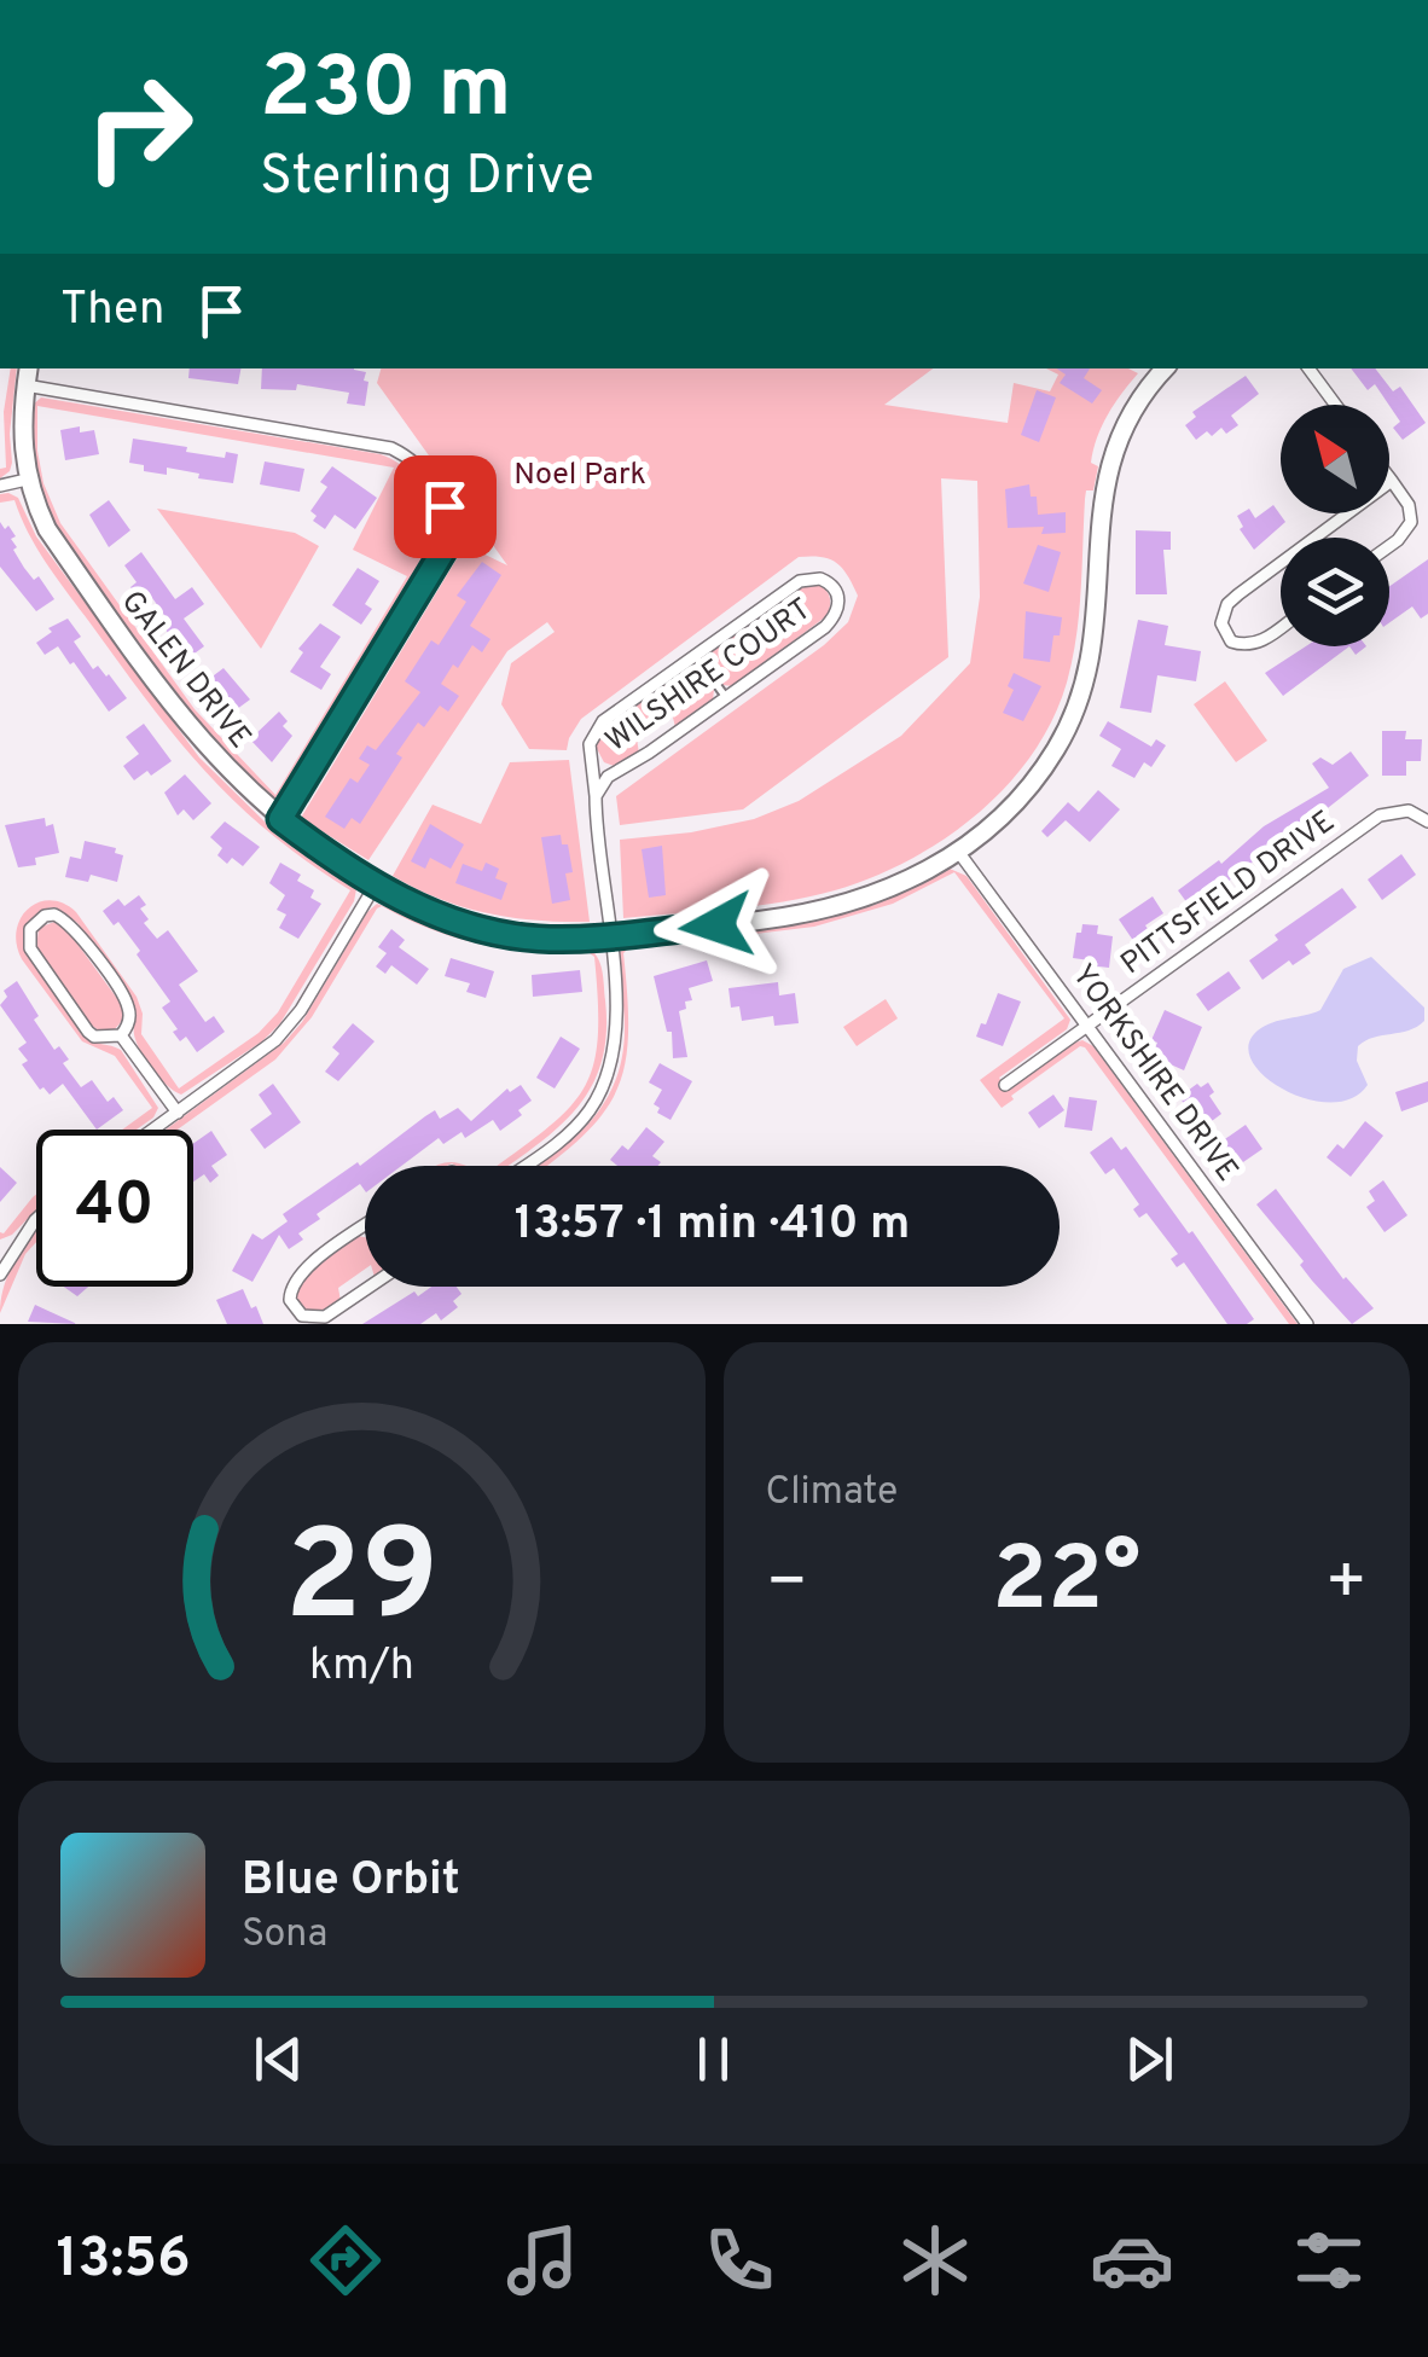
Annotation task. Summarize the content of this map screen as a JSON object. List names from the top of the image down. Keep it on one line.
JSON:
{"streets":{"street":["GALEN DRIVE","WILSHIRE COURT","PITTSFIELD DRIVE","YORKSHIRE DRIVE"]},"crossings":[["GALEN DRIVE","WILSHIRE COURT"],["GALEN DRIVE","YORKSHIRE DRIVE"],["PITTSFIELD DRIVE","YORKSHIRE DRIVE"]],"parks":["Noel Park"],"north":"top left","page":{"turn":["230 m","Sterling Drive"],"then":"Then","limit":"40","trip":"13:57 · 1 min · 410 m","tile":"Climate","heat":["−","22°","+"],"song":["Blue Orbit","Sona"],"tabs":"13:56","gauge":["29","km/h"]}}
